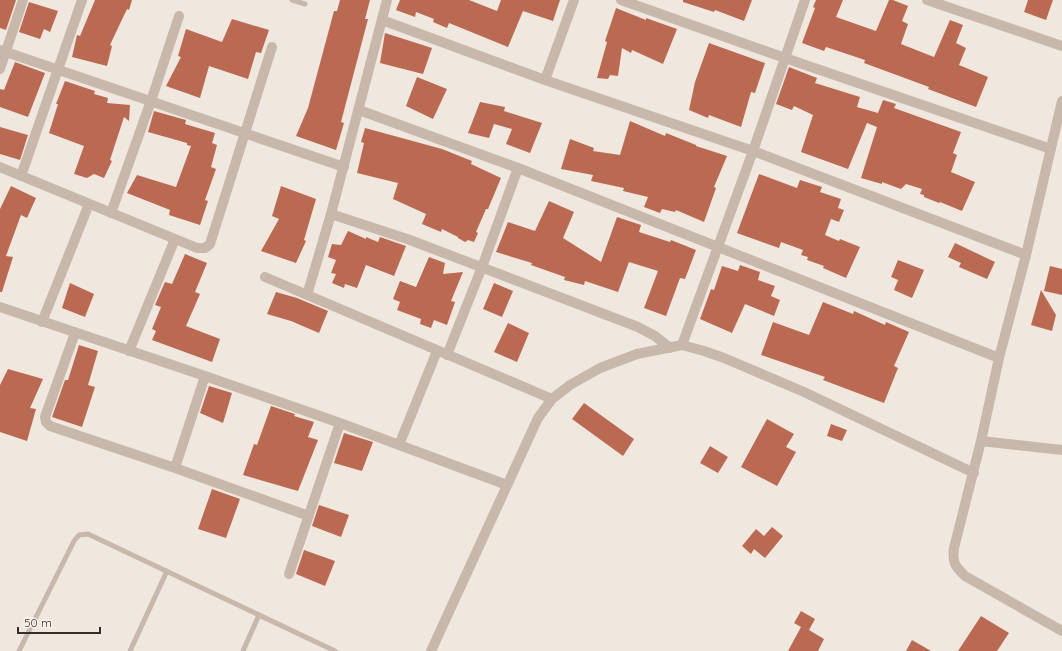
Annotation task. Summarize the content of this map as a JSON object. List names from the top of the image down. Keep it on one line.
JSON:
{"scale_bar":"50 m"}
